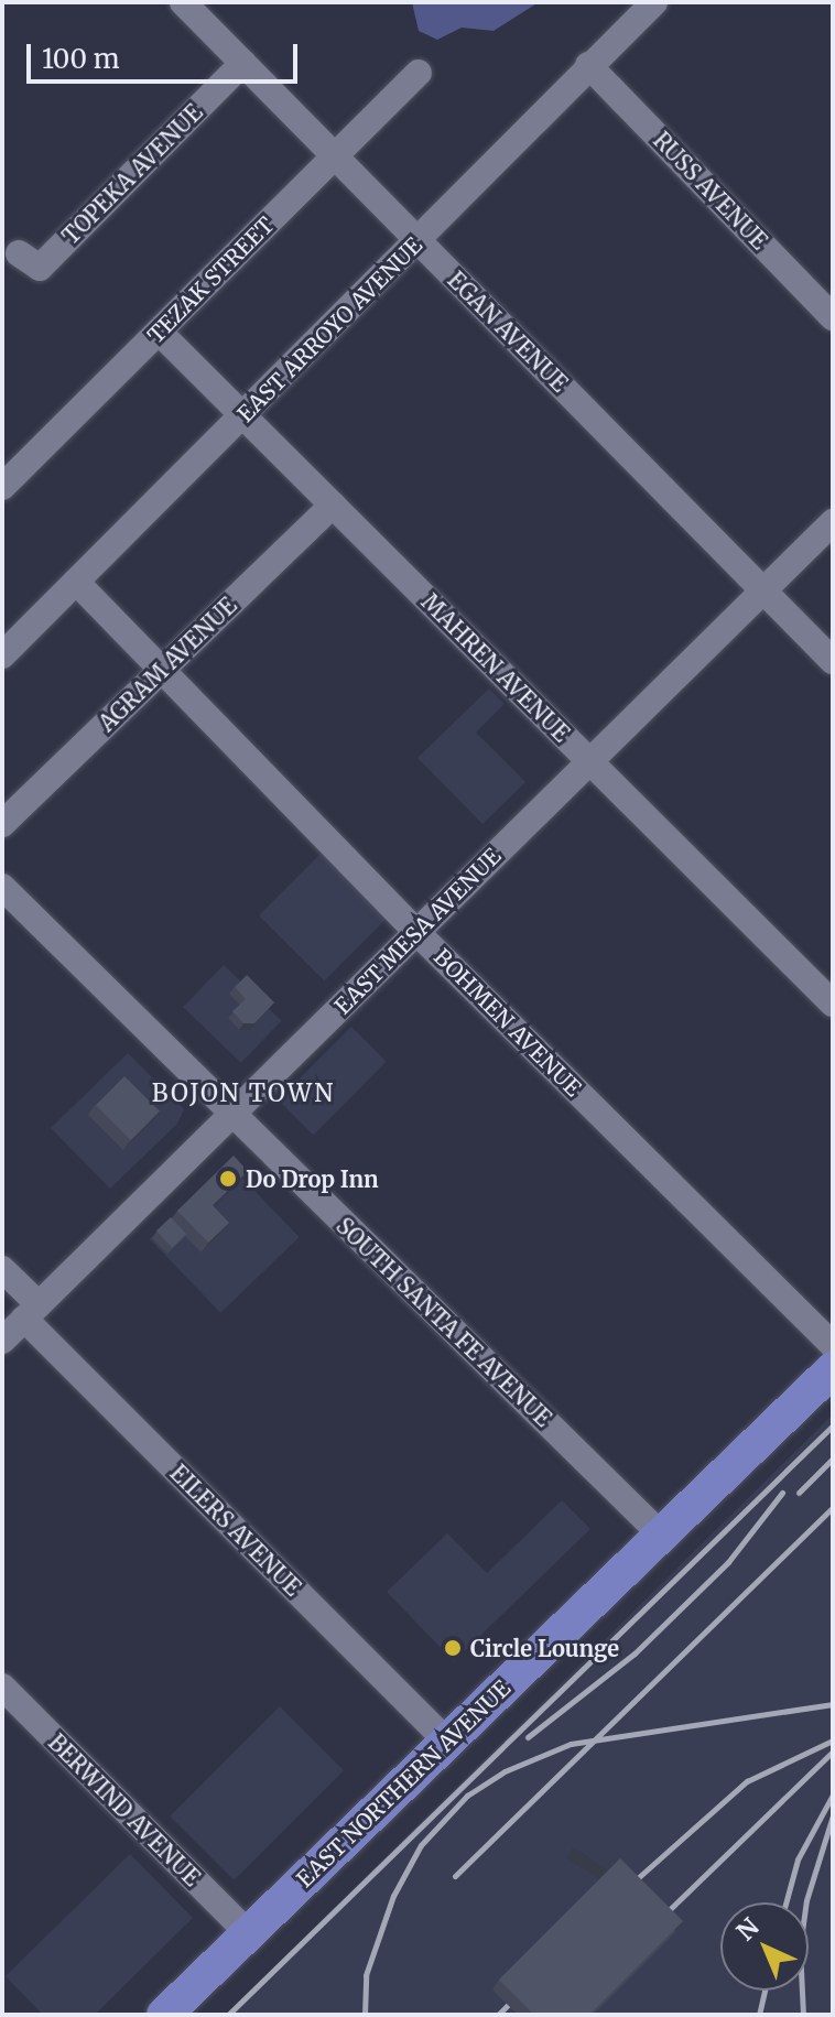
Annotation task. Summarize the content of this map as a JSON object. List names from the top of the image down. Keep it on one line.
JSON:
{"streets":{"main road":["EAST NORTHERN AVENUE"],"street":["TOPEKA AVENUE","RUSS AVENUE","TEZAK STREET","EAST ARROYO AVENUE","EGAN AVENUE","AGRAM AVENUE","MAHREN AVENUE","EAST MESA AVENUE","BOHMEN AVENUE","SOUTH SANTA FE AVENUE","EILERS AVENUE","BERWIND AVENUE"]},"crossings":[["TOPEKA AVENUE","EGAN AVENUE"],["RUSS AVENUE","EAST ARROYO AVENUE"],["TEZAK STREET","EGAN AVENUE"],["TEZAK STREET","MAHREN AVENUE"],["EAST ARROYO AVENUE","EGAN AVENUE"],["EAST ARROYO AVENUE","MAHREN AVENUE"],["EAST ARROYO AVENUE","BOHMEN AVENUE"],["EGAN AVENUE","EAST MESA AVENUE"],["AGRAM AVENUE","MAHREN AVENUE"],["AGRAM AVENUE","BOHMEN AVENUE"],["MAHREN AVENUE","EAST MESA AVENUE"],["EAST MESA AVENUE","BOHMEN AVENUE"],["EAST MESA AVENUE","SOUTH SANTA FE AVENUE"],["EAST MESA AVENUE","EILERS AVENUE"],["SOUTH SANTA FE AVENUE","EAST NORTHERN AVENUE"],["EILERS AVENUE","EAST NORTHERN AVENUE"],["EAST NORTHERN AVENUE","BERWIND AVENUE"]],"districts":["BOJON TOWN"],"places":["Do Drop Inn","Circle Lounge"],"scale_bar":"100 m","north":"top left"}
